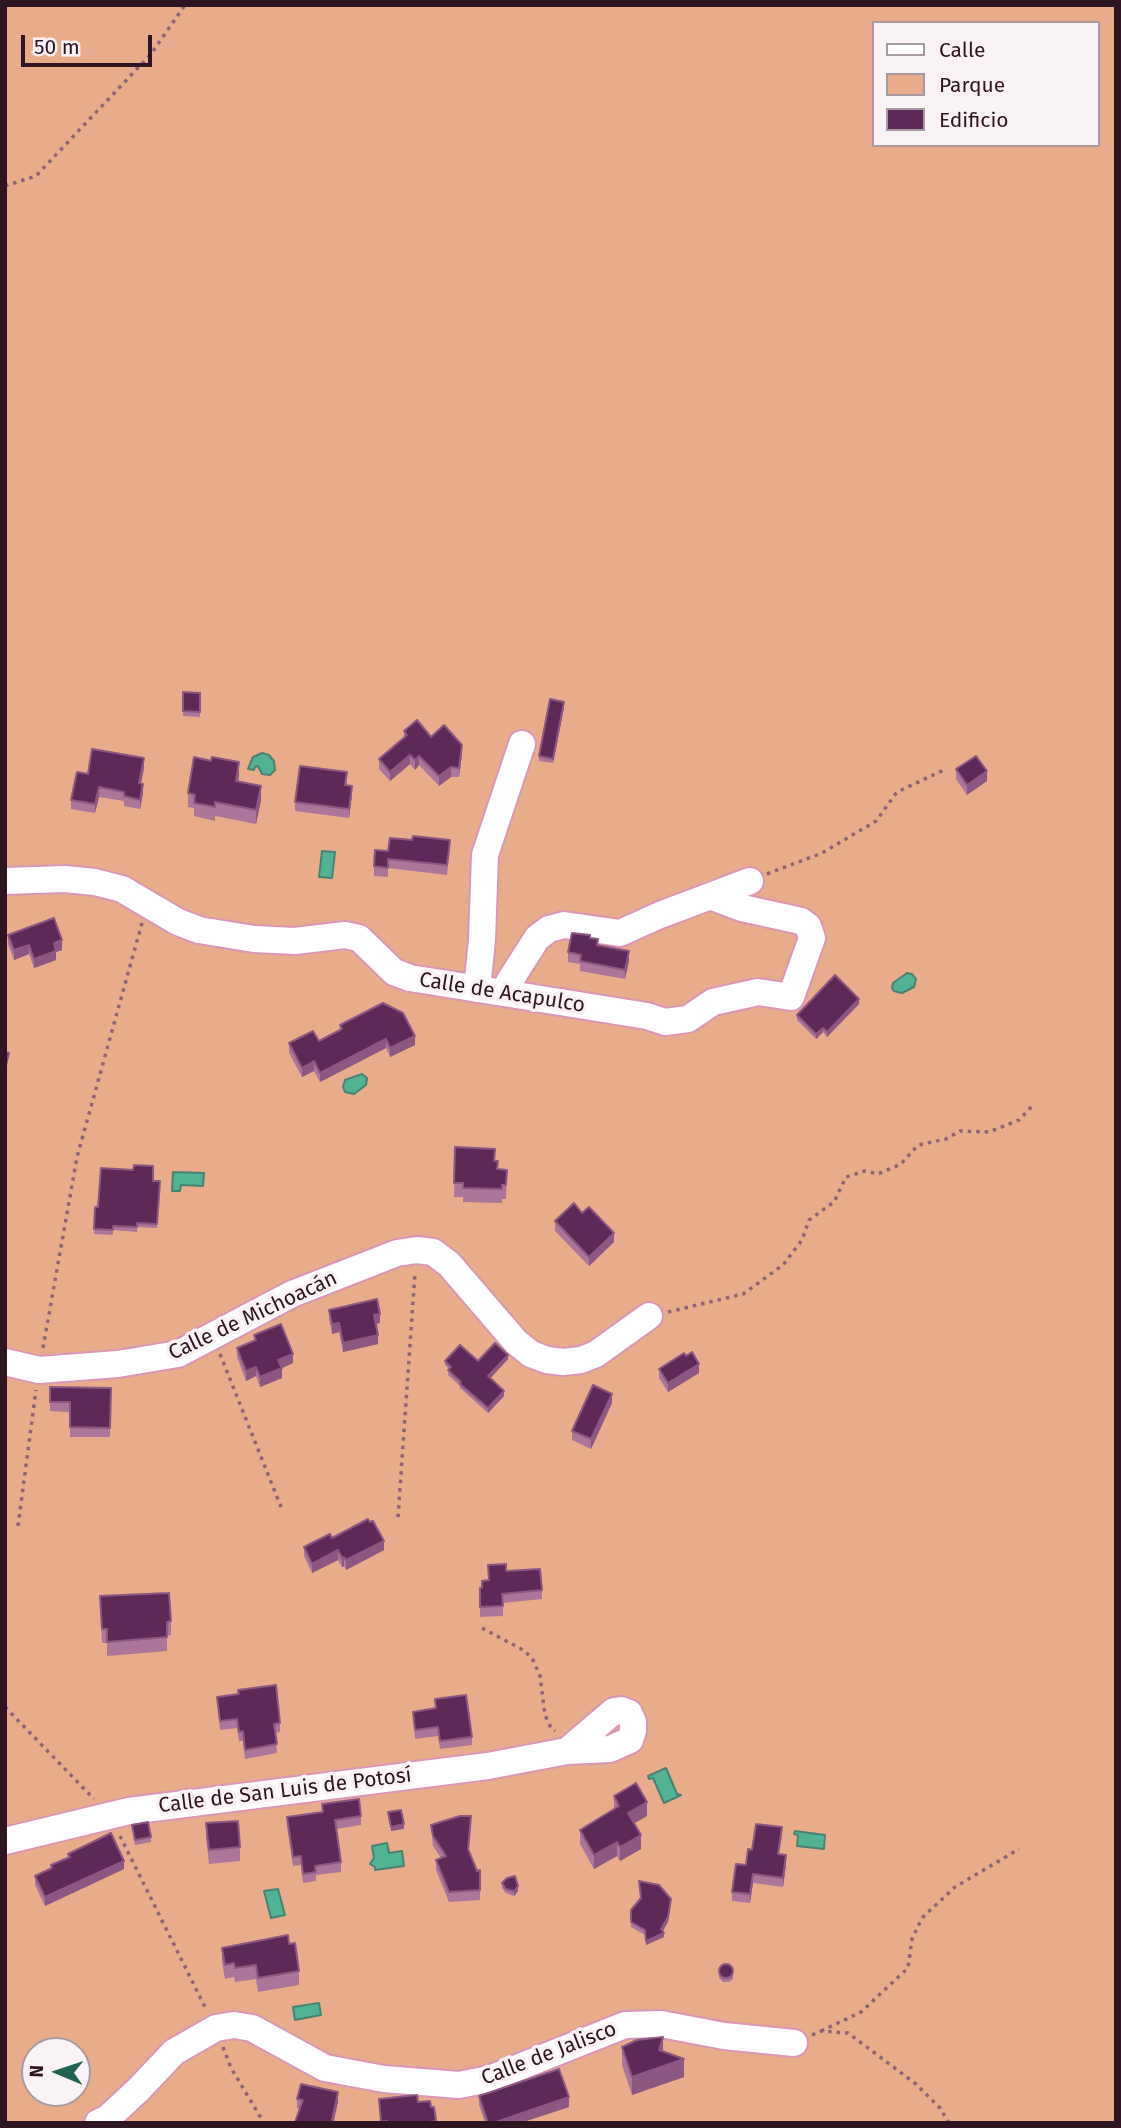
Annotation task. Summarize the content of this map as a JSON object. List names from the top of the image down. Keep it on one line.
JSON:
{"streets":{"street":["Calle de Acapulco","Calle de Michoacán","Calle de San Luis de Potosí","Calle de Jalisco"]},"legend":["Calle","Parque","Edificio"],"scale_bar":"50 m","north":"left"}
